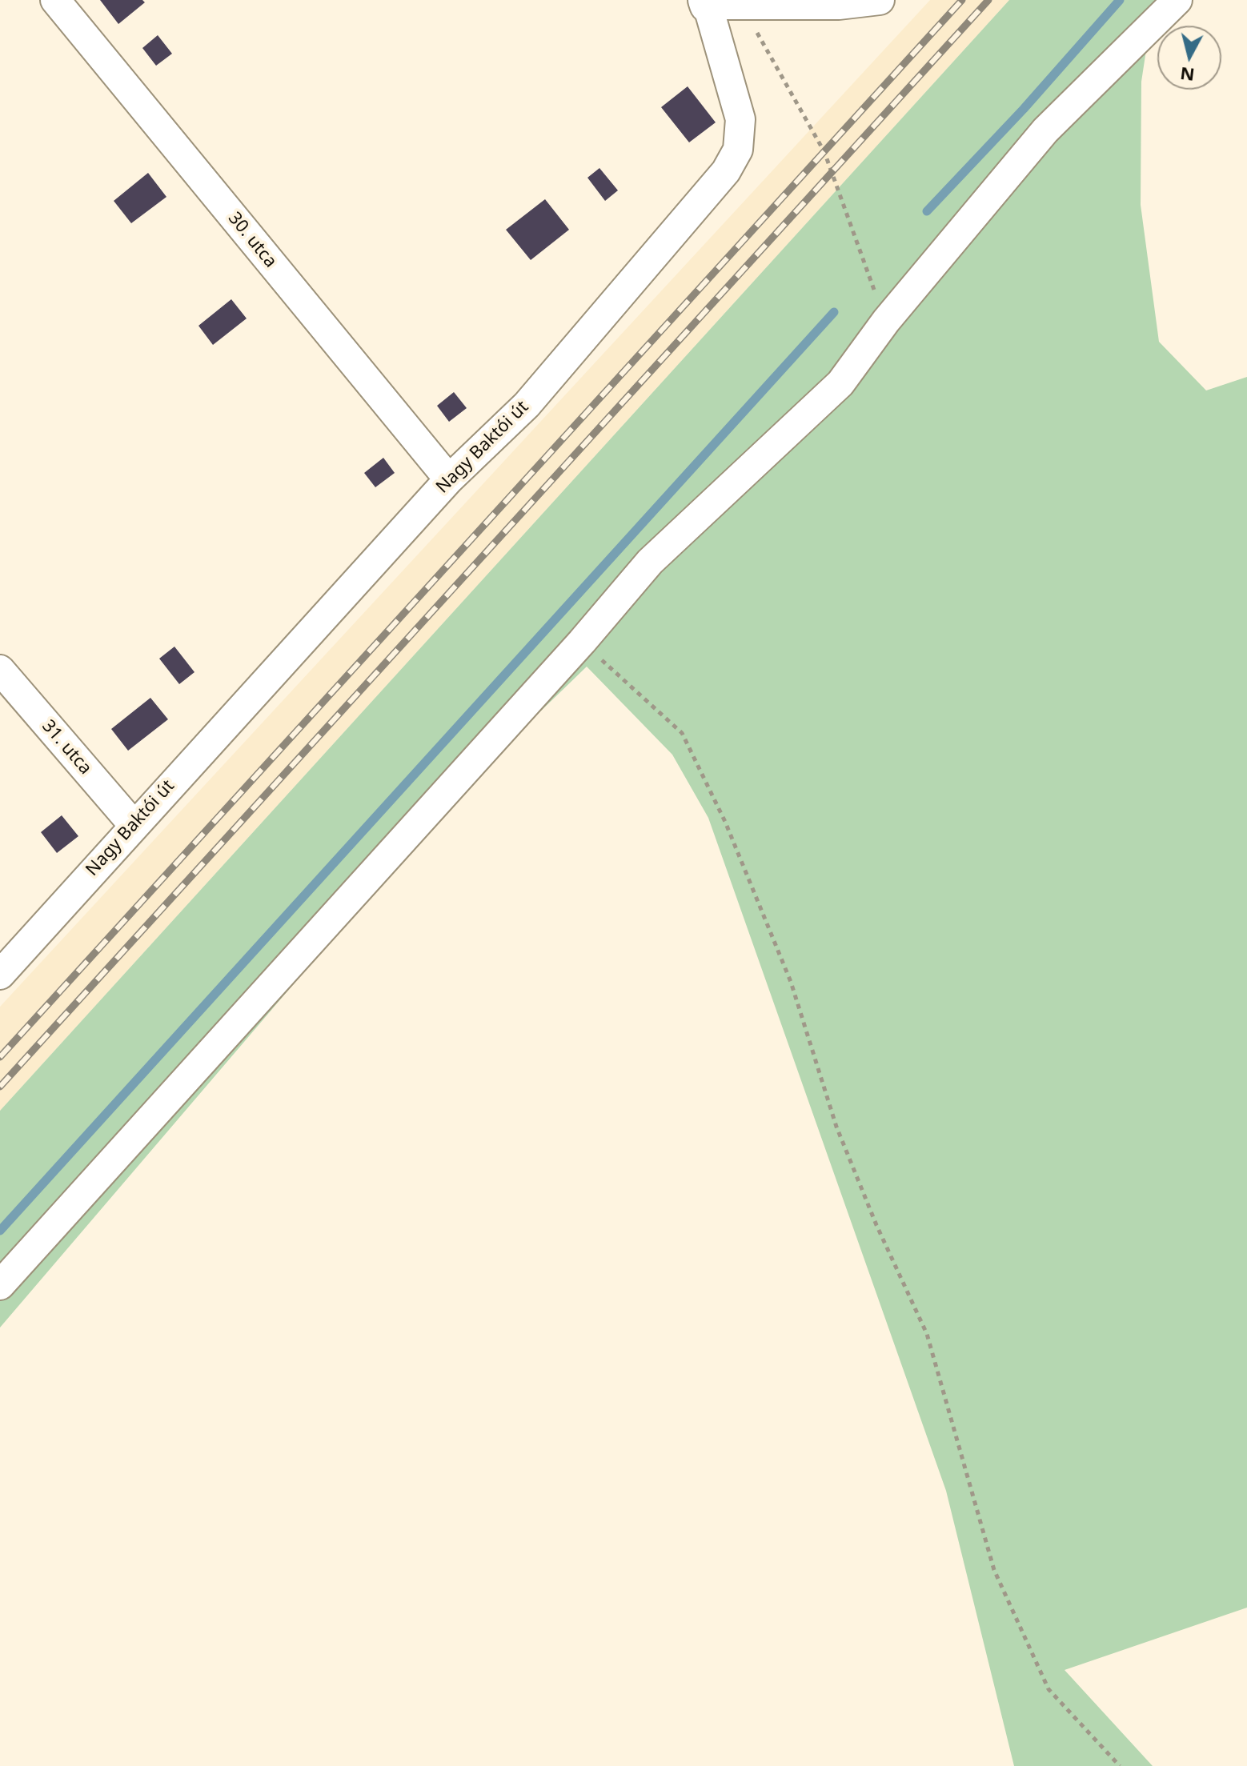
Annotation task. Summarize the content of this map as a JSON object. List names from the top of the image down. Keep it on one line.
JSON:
{"streets":{"street":["30. utca","Nagy Baktói út","31. utca"]},"crossings":[["30. utca","Nagy Baktói út"],["Nagy Baktói út","31. utca"]],"north":"bottom"}
